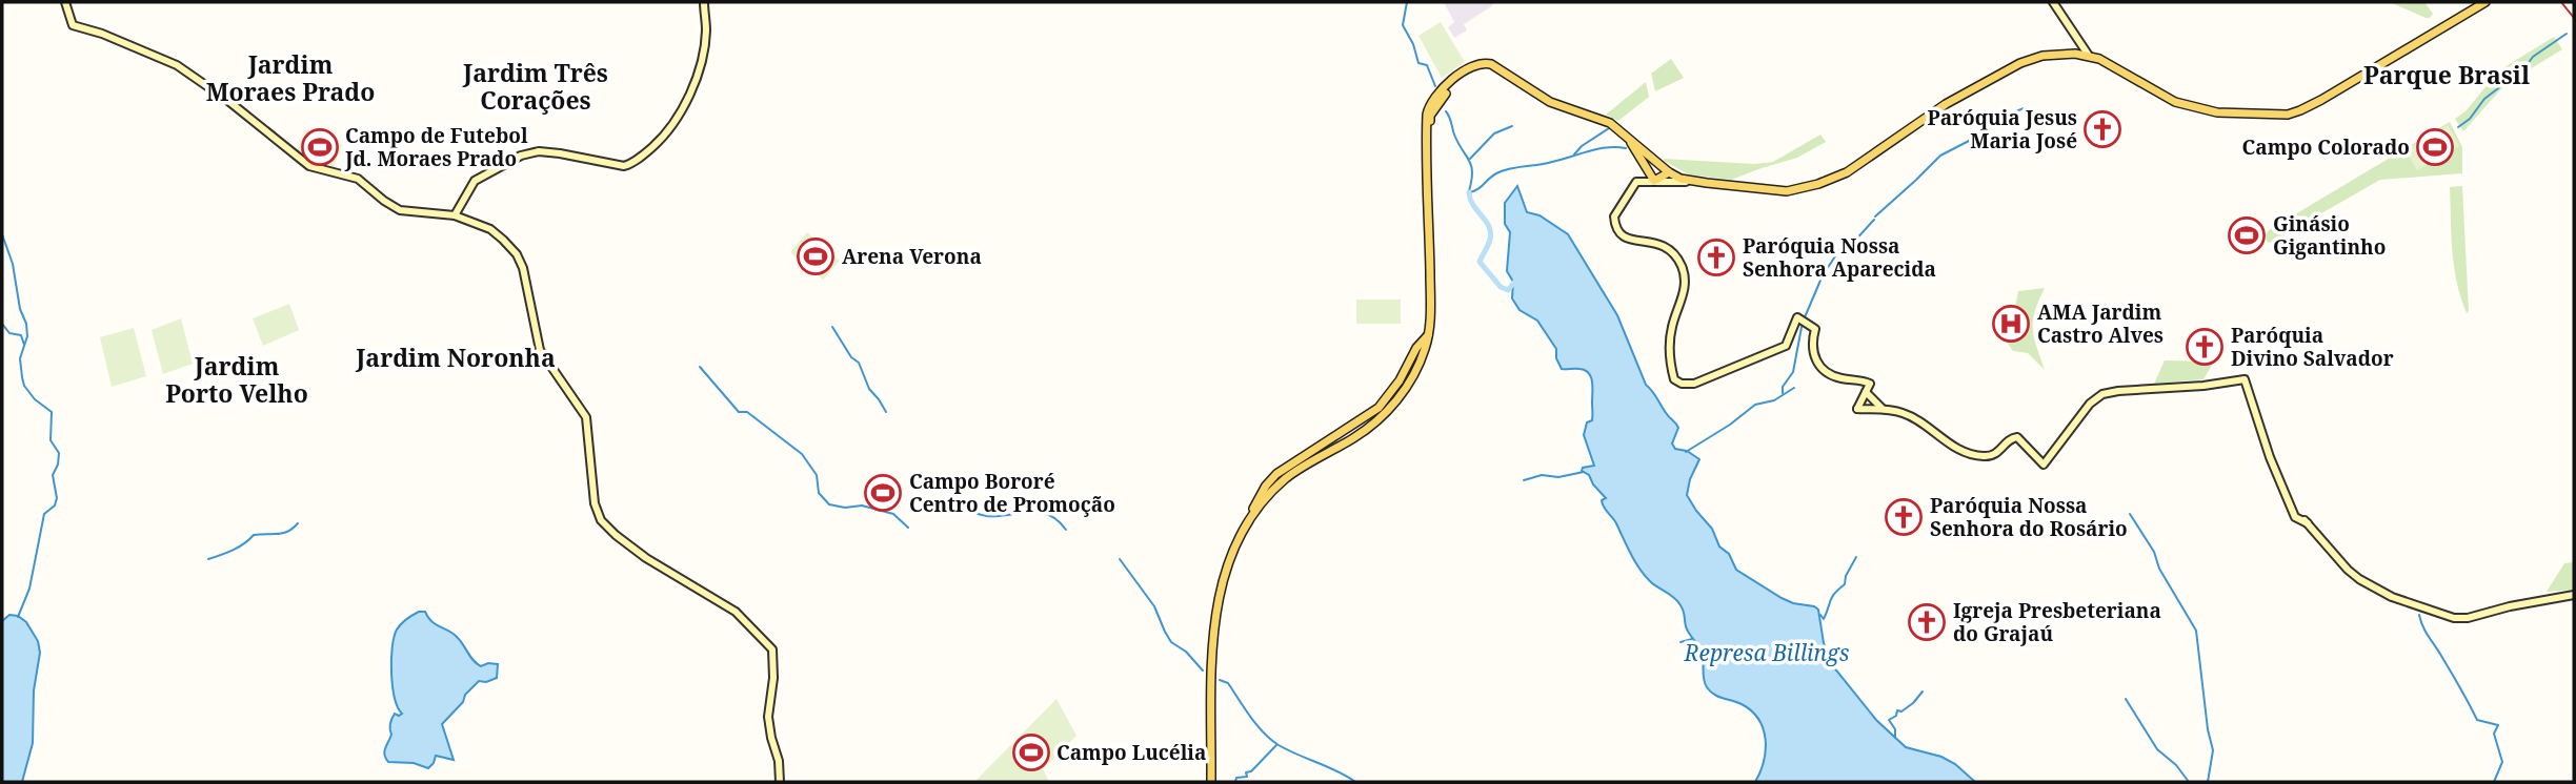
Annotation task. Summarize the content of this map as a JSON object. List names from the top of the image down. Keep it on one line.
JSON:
{"districts":["Jardim Moraes Prado","Jardim Três Corações","Parque Brasil","Jardim Noronha","Jardim Porto Velho"],"water":["Represa Billings"],"places":{"church":["Paróquia Jesus Maria José","Paróquia Nossa Senhora Aparecida","Paróquia Divino Salvador","Paróquia Nossa Senhora do Rosário","Igreja Presbeteriana do Grajaú"],"sports":["Campo de Futebol Jd. Moraes Prado","Campo Colorado","Ginásio Gigantinho","Arena Verona","Campo Bororé Centro de Promoção","Campo Lucélia"],"hospital":["AMA Jardim Castro Alves"]}}
